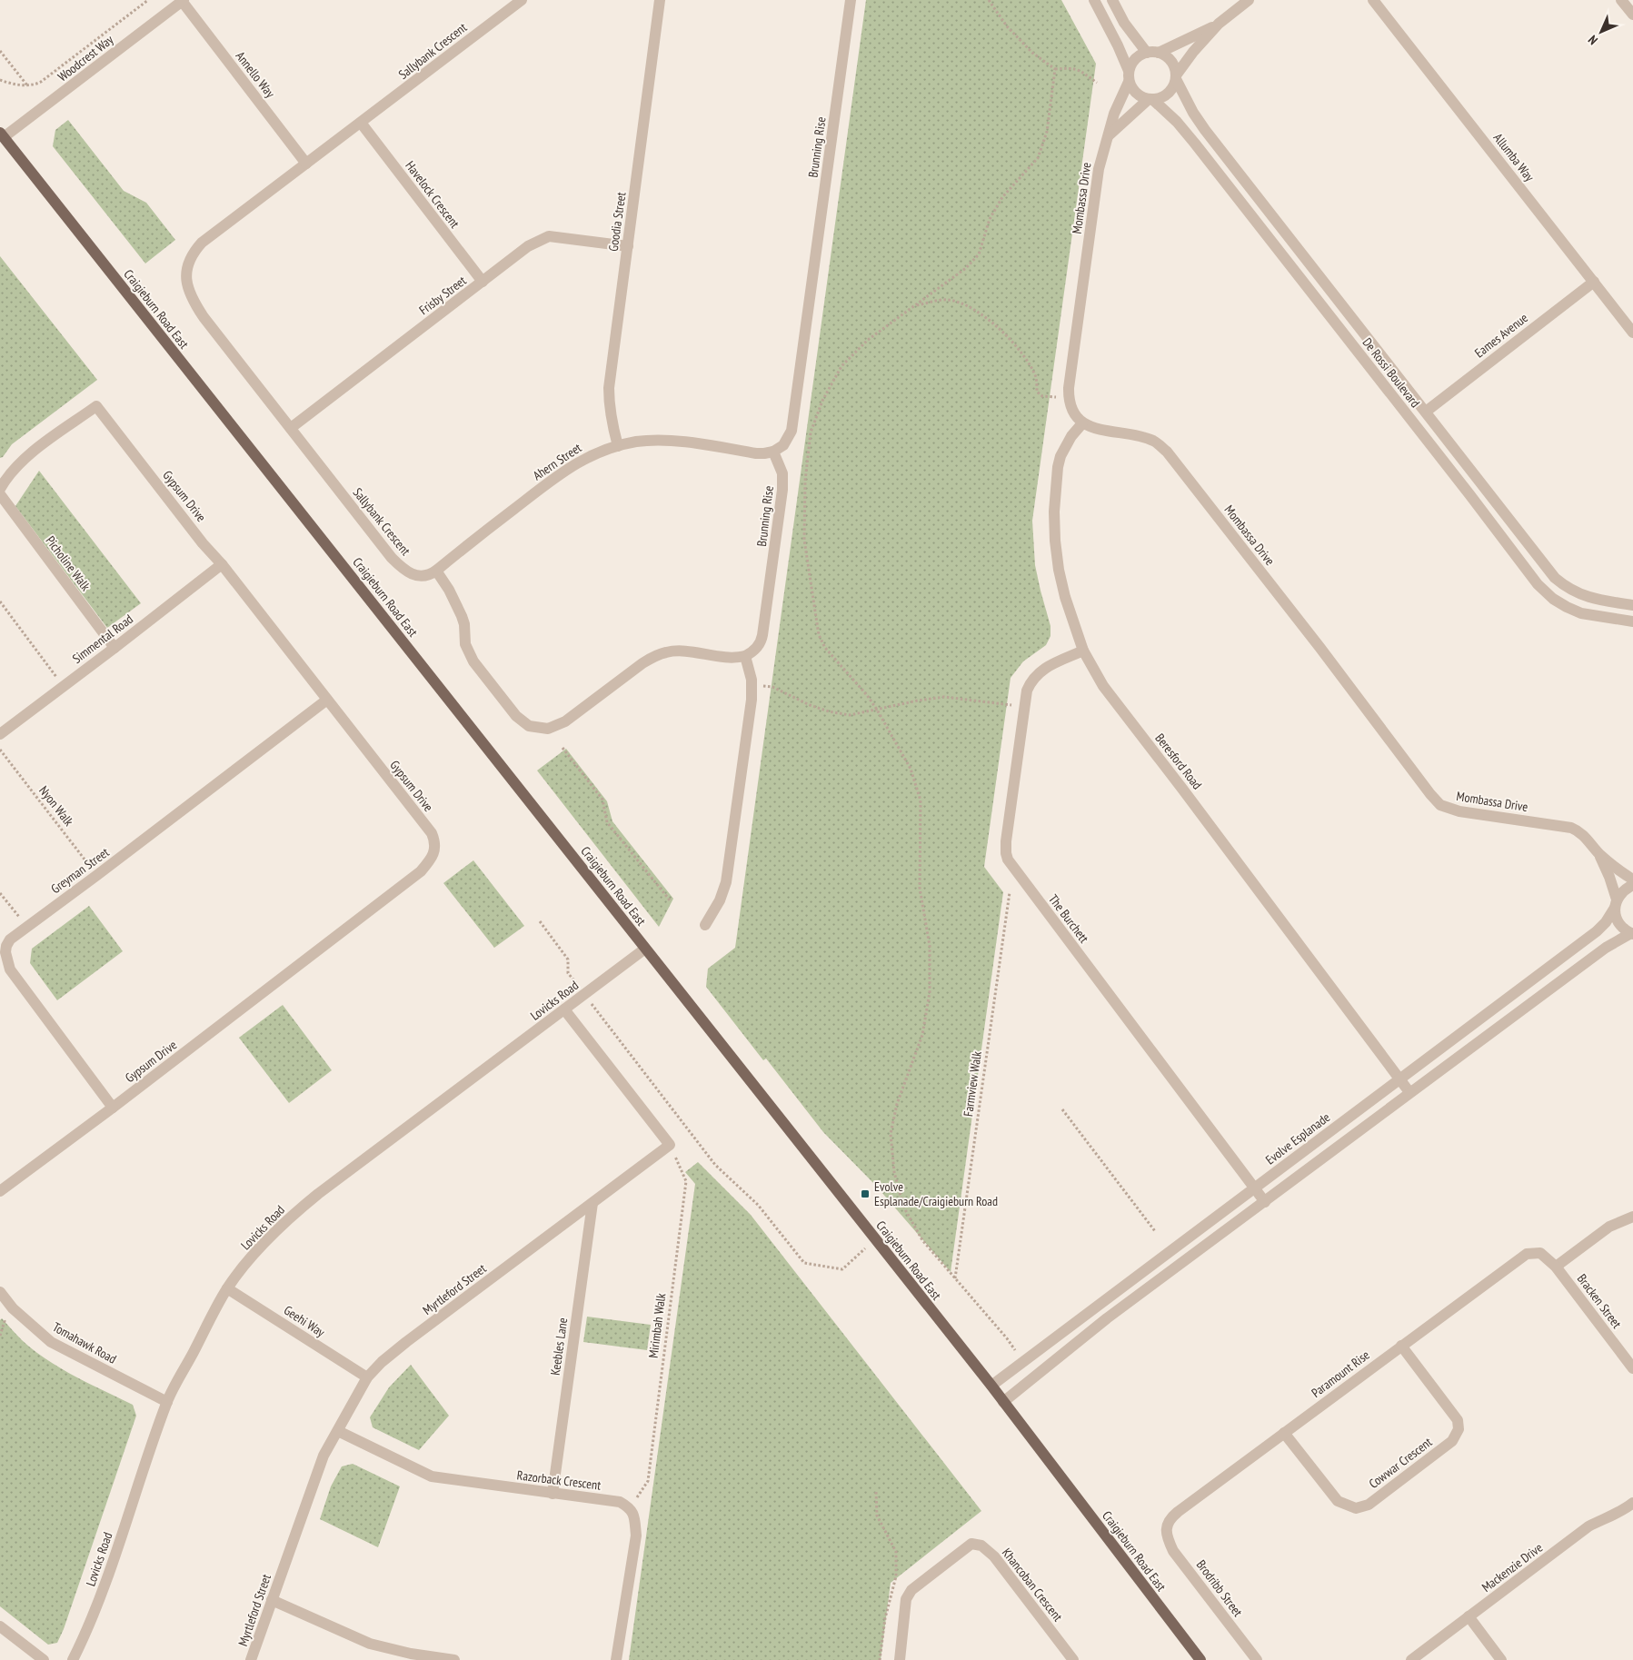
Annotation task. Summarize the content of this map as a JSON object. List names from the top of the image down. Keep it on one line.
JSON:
{"streets":{"main road":["Craigieburn Road East"],"street":["Sallybank Crescent","Woodcrest Way","Annello Way","Brunning Rise","Allumba Way","Havelock Crescent","Mombassa Drive","Goodia Street","Frisby Street","Eames Avenue","De Rossi Boulevard","Ahern Street","Gypsum Drive","Picholine Walk","Simmental Road","Beresford Road","Greyman Street","The Burchett","Lovicks Road","Evolve Esplanade","Myrtleford Street","Bracken Street","Geehi Way","Tomahawk Road","Keebles Lane","Paramount Rise","Cowwar Crescent","Razorback Crescent","Mackenzie Drive","Khancoban Crescent","Brodribb Street"],"path":["Nyon Walk","Farmview Walk","Mirimbah Walk"]},"crossings":[["Sallybank Crescent","Annello Way"],["Sallybank Crescent","Havelock Crescent"],["Sallybank Crescent","Frisby Street"],["Sallybank Crescent","Ahern Street"],["Woodcrest Way","Annello Way"],["Woodcrest Way","Craigieburn Road East"],["Brunning Rise","Ahern Street"],["Allumba Way","Eames Avenue"],["Havelock Crescent","Frisby Street"],["Mombassa Drive","De Rossi Boulevard"],["Mombassa Drive","Beresford Road"],["Mombassa Drive","Evolve Esplanade"],["Goodia Street","Frisby Street"],["Goodia Street","Ahern Street"],["Craigieburn Road East","Lovicks Road"],["Craigieburn Road East","Evolve Esplanade"],["Eames Avenue","De Rossi Boulevard"],["Gypsum Drive","Simmental Road"],["Gypsum Drive","Greyman Street"],["Picholine Walk","Simmental Road"],["Beresford Road","The Burchett"],["Beresford Road","Evolve Esplanade"],["Nyon Walk","Greyman Street"],["The Burchett","Evolve Esplanade"],["Lovicks Road","Geehi Way"],["Lovicks Road","Tomahawk Road"],["Myrtleford Street","Geehi Way"],["Myrtleford Street","Mirimbah Walk"],["Myrtleford Street","Keebles Lane"],["Myrtleford Street","Razorback Crescent"],["Bracken Street","Paramount Rise"],["Mirimbah Walk","Razorback Crescent"],["Keebles Lane","Razorback Crescent"],["Paramount Rise","Cowwar Crescent"],["Paramount Rise","Brodribb Street"]],"places":{"transit":["Evolve Esplanade/Craigieburn Road"]},"north":"bottom left"}
